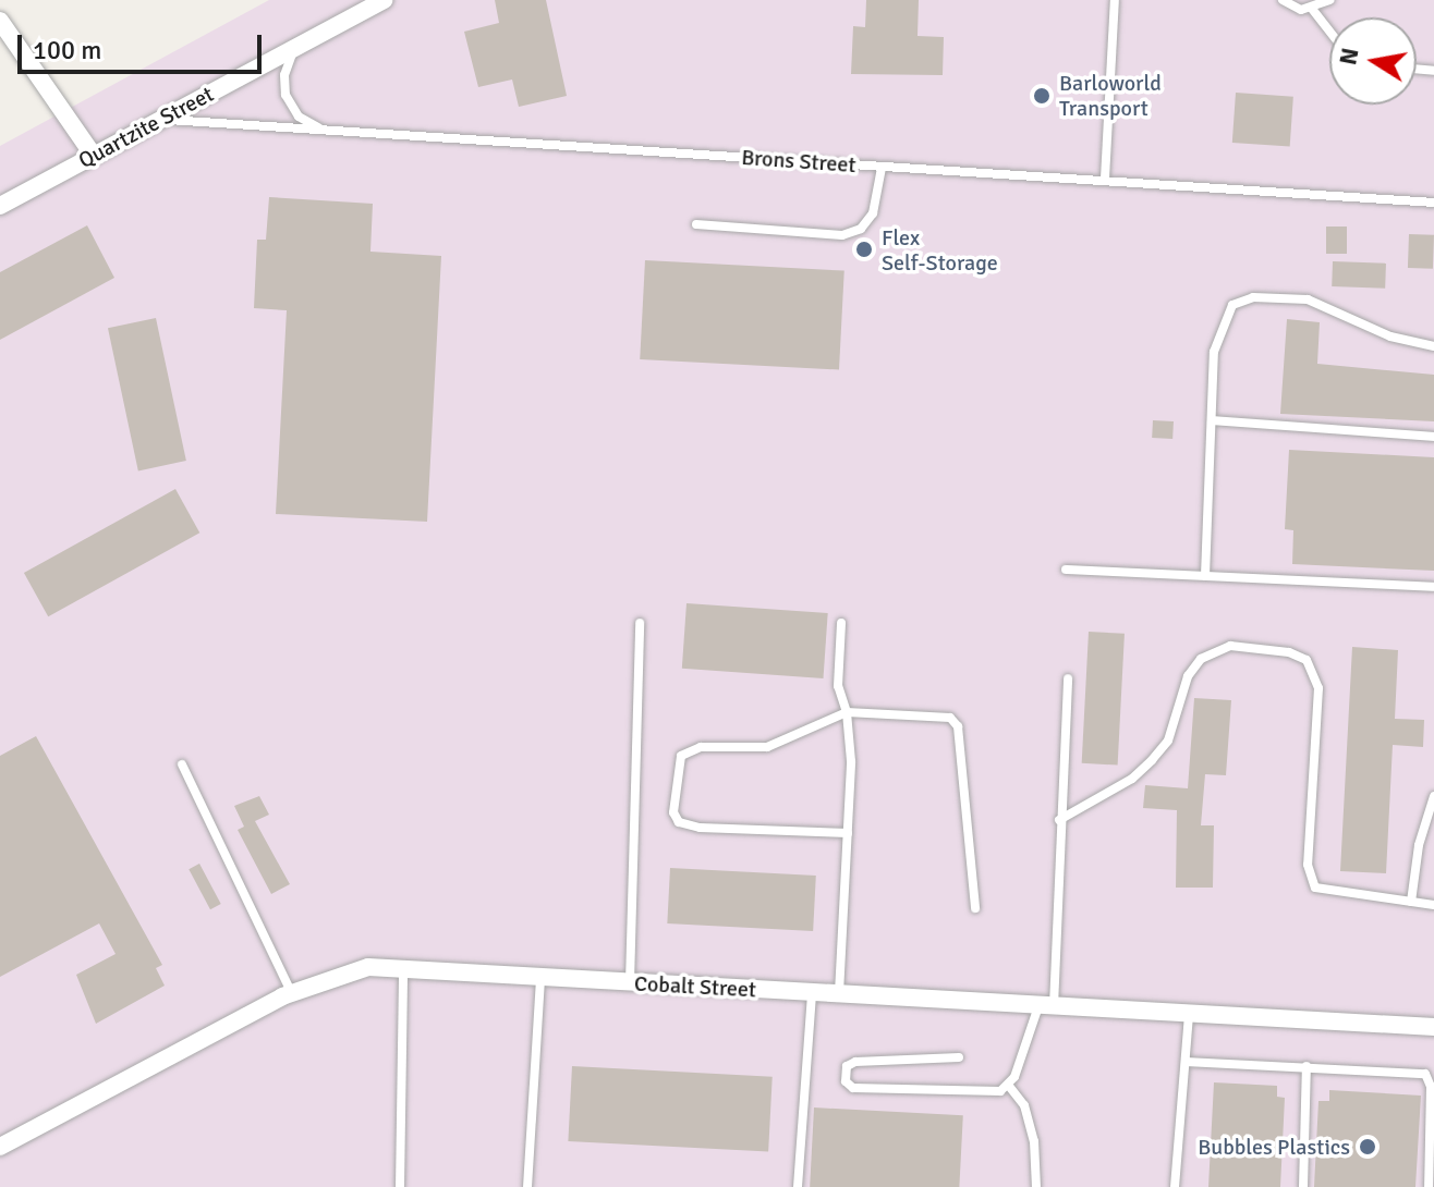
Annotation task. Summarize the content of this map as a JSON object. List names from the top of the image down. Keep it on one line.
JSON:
{"streets":{"street":["Quartzite Street","Cobalt Street"],"lane":["Brons Street"]},"crossings":[["Quartzite Street","Brons Street"]],"places":["Barloworld Transport","Flex Self-Storage","Bubbles Plastics"],"scale_bar":"100 m","north":"left"}
